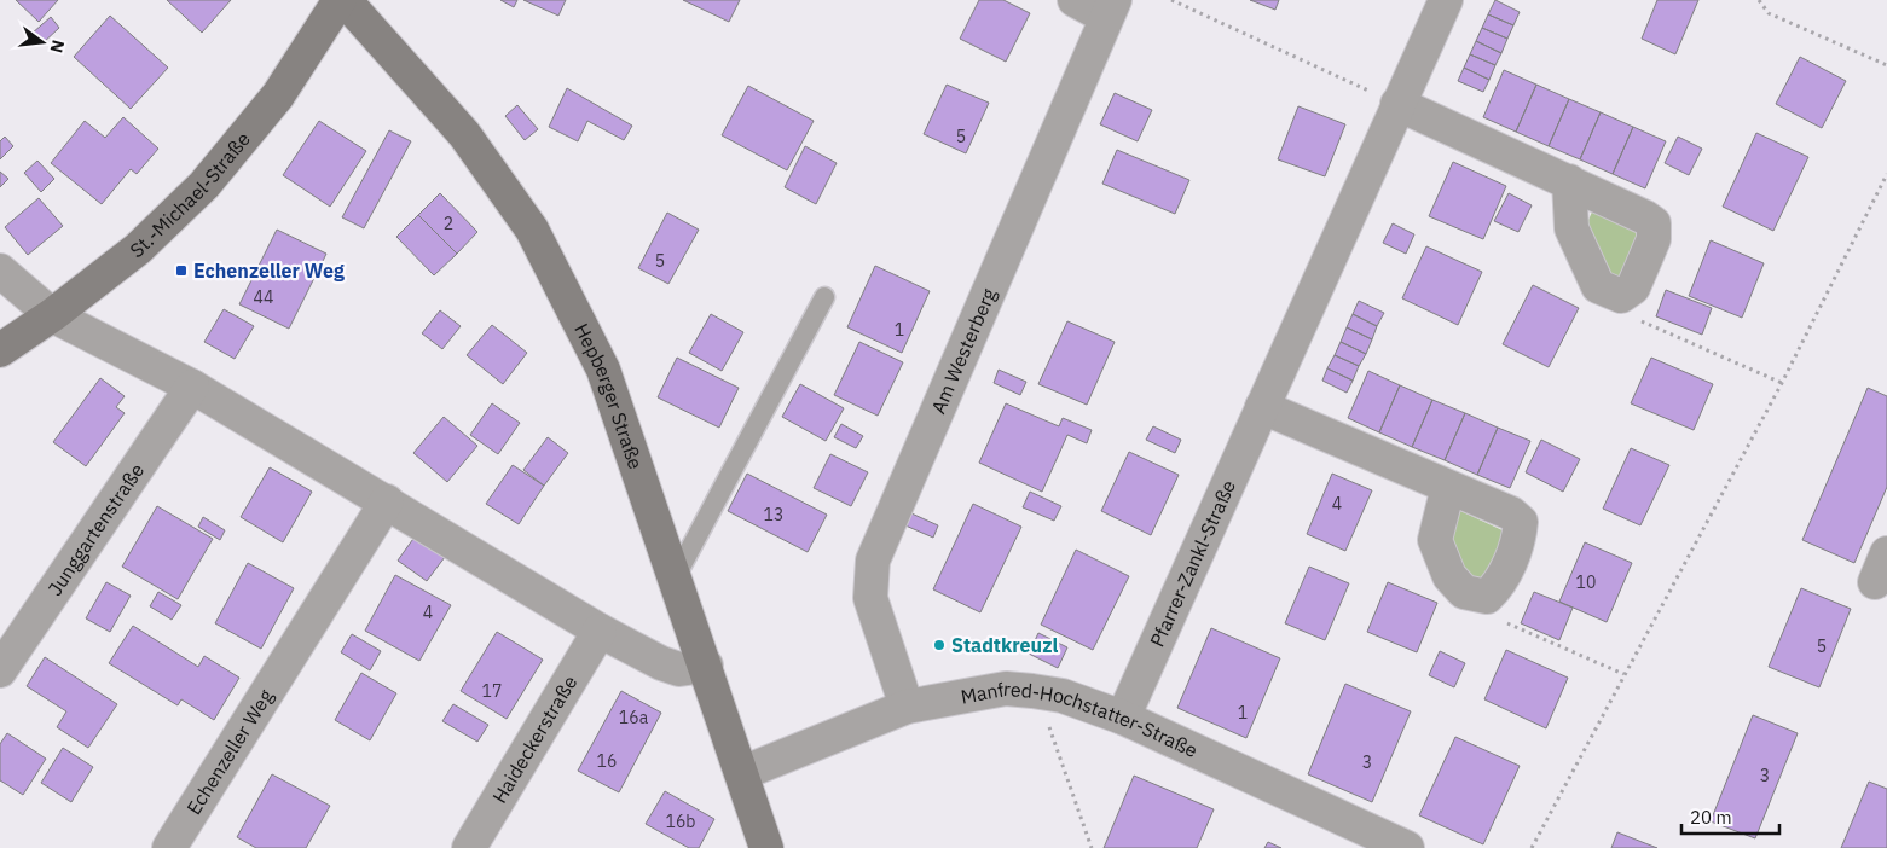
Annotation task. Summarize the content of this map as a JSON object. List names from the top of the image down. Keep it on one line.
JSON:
{"streets":{"street":["St.-Michael-Straße","Am Westerberg","Hepberger Straße","Junggartenstraße","Pfarrer-Zankl-Straße","Manfred-Hochstatter-Straße","Haideckerstraße","Echenzeller Weg"]},"crossings":[["Am Westerberg","Manfred-Hochstatter-Straße"],["Hepberger Straße","Manfred-Hochstatter-Straße"],["Pfarrer-Zankl-Straße","Manfred-Hochstatter-Straße"]],"places":{"transit":["Echenzeller Weg"],"other":["Stadtkreuzl"]},"house_numbers":["5","2","5","44","1","4","13","10","4","5","17","1","16a","16","3","3","16b"],"scale_bar":"20 m","north":"right"}
